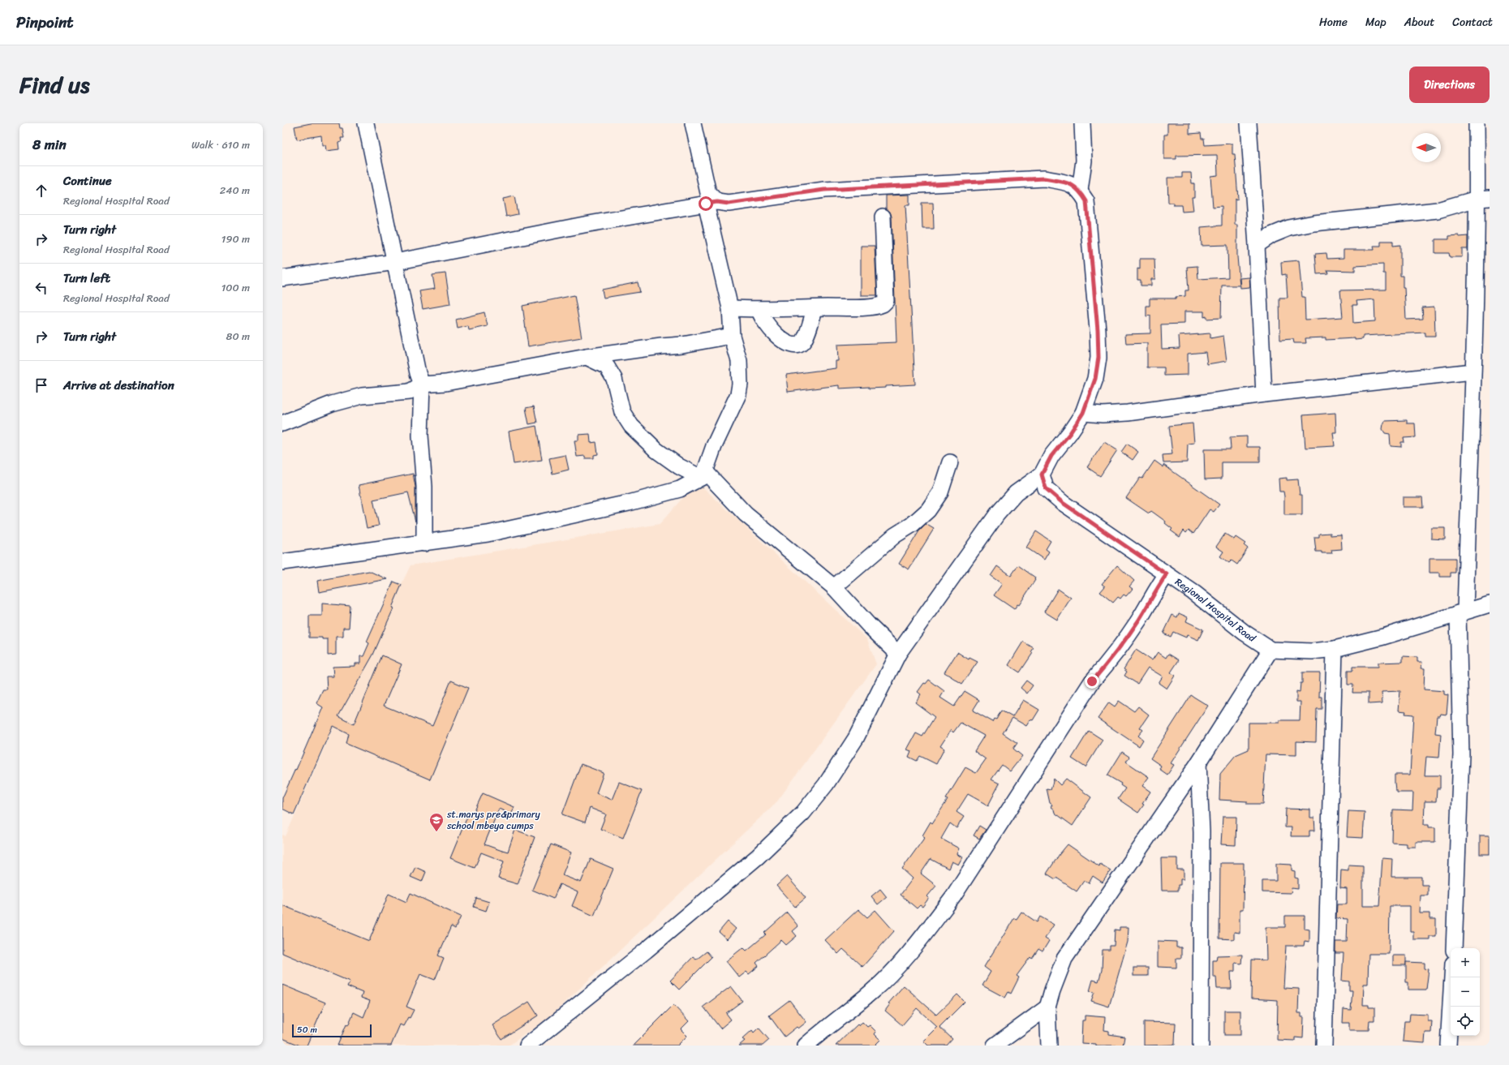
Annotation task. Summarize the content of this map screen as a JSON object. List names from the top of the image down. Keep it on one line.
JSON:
{"streets":{"street":["Regional Hospital Road"]},"places":{"school or university":["st.marys pre&primary school mbeya cumps"]},"scale_bar":"50 m","north":"left","page":{"header":"Pinpoint","nav":["Home","Map","About","Contact"],"title":"Find us","buttons":"Directions","heading":["8 min","Walk · 610 m"],"list":[["Continue","Regional Hospital Road","240 m"],["Turn right","Regional Hospital Road","190 m"],["Turn left","Regional Hospital Road","100 m"],["Turn right","80 m"],"Arrive at destination"],"map_buttons":["+","−"],"scale":"50 m"}}
